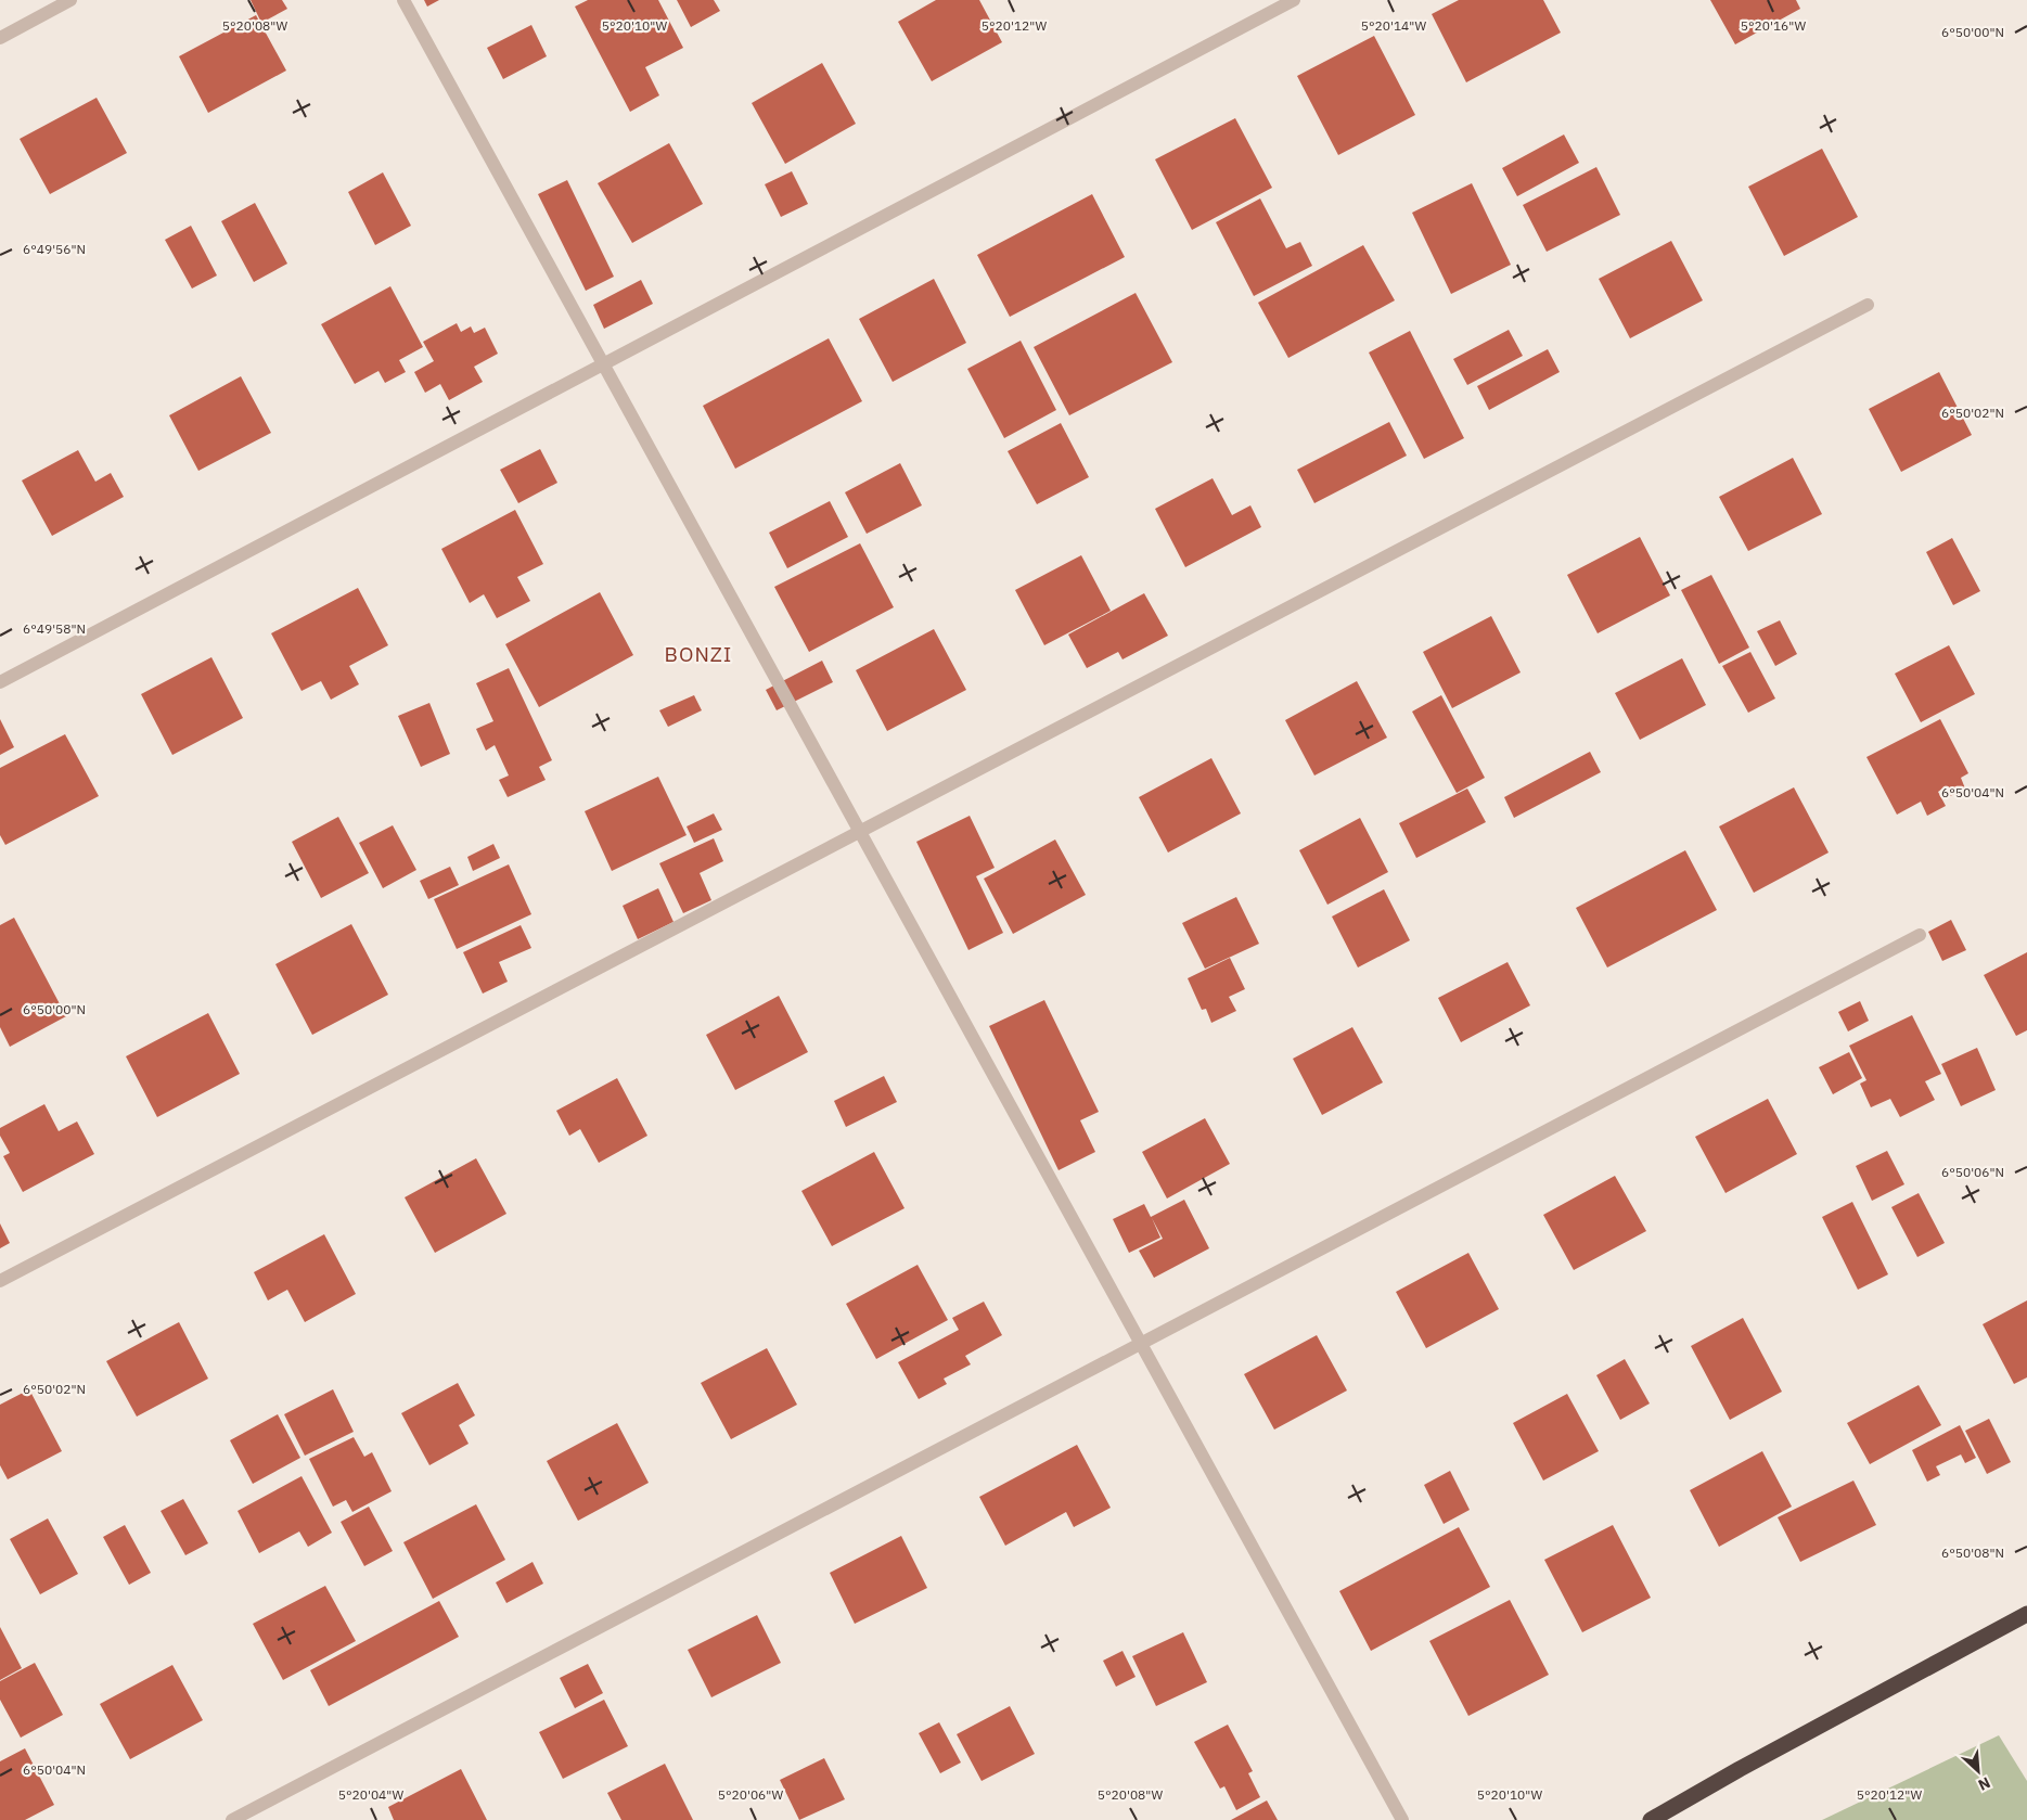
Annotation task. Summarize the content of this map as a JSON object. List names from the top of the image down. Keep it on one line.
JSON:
{"districts":["BONZI"],"north":"bottom right","coordinates":["5°20'08\"W","5°20'10\"W","5°20'16\"W","5°20'12\"W","5°20'14\"W","6°50'00\"N","6°49'56\"N","6°50'02\"N","6°49'58\"N","6°50'04\"N","6°50'06\"N","6°50'08\"N","5°20'04\"W","5°20'06\"W"]}
